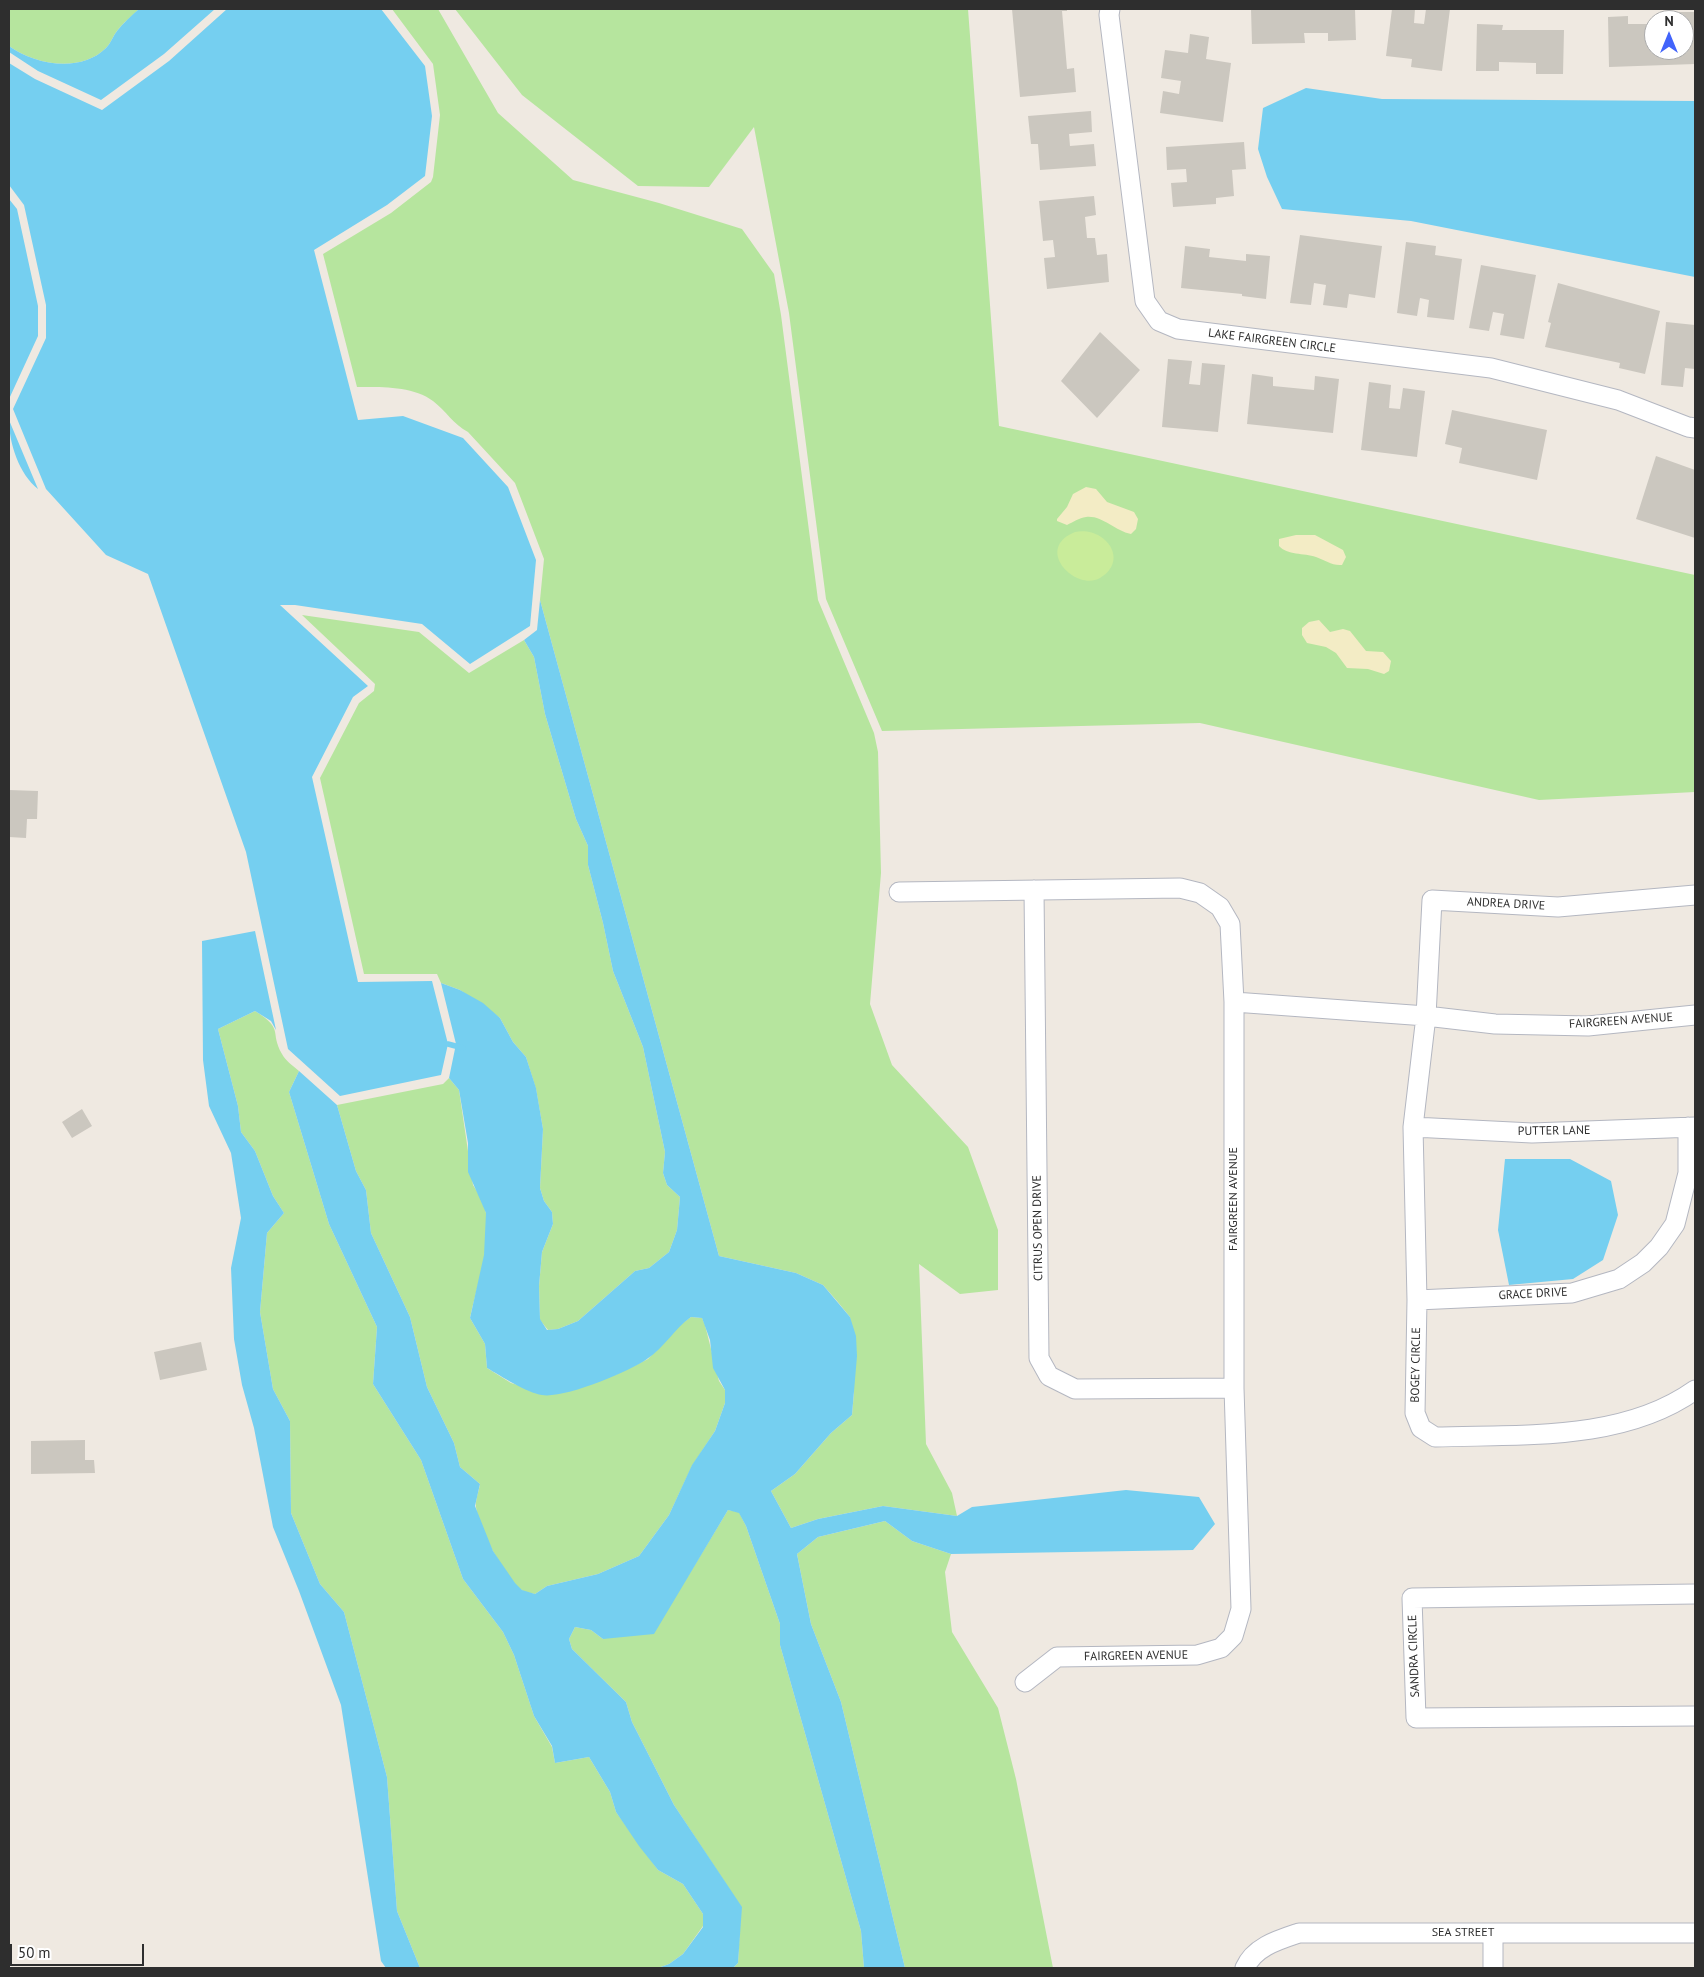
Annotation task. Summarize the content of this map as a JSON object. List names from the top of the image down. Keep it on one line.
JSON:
{"streets":{"street":["LAKE FAIRGREEN CIRCLE","ANDREA DRIVE","FAIRGREEN AVENUE","PUTTER LANE","CITRUS OPEN DRIVE","GRACE DRIVE","BOGEY CIRCLE","SANDRA CIRCLE","SEA STREET"]},"crossings":[["ANDREA DRIVE","FAIRGREEN AVENUE"],["ANDREA DRIVE","BOGEY CIRCLE"],["FAIRGREEN AVENUE","CITRUS OPEN DRIVE"],["FAIRGREEN AVENUE","BOGEY CIRCLE"],["PUTTER LANE","GRACE DRIVE"],["PUTTER LANE","BOGEY CIRCLE"],["GRACE DRIVE","BOGEY CIRCLE"]],"scale_bar":"50 m","north":"top"}
